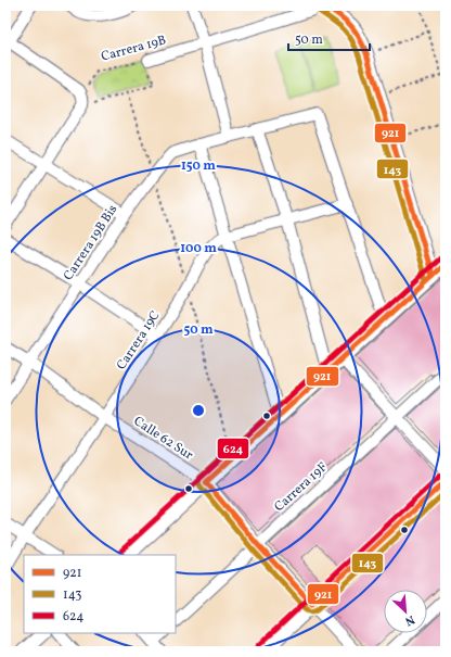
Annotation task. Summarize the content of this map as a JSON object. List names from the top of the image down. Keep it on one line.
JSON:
{"streets":{"street":["Carrera 19B","Carrera 19B Bis","Carrera 19C","Calle 62 Sur","Carrera 19F"]},"crossings":[["Carrera 19B Bis","Carrera 19C"],["Carrera 19B Bis","Calle 62 Sur"],["Carrera 19C","Calle 62 Sur"],["Calle 62 Sur","Carrera 19F"]],"lines":["transit line 921","transit line 143","transit line 624"],"legend":["921","143","624"],"scale_bar":"50 m","north":"bottom right","rings":["150 m","100 m","50 m"]}
